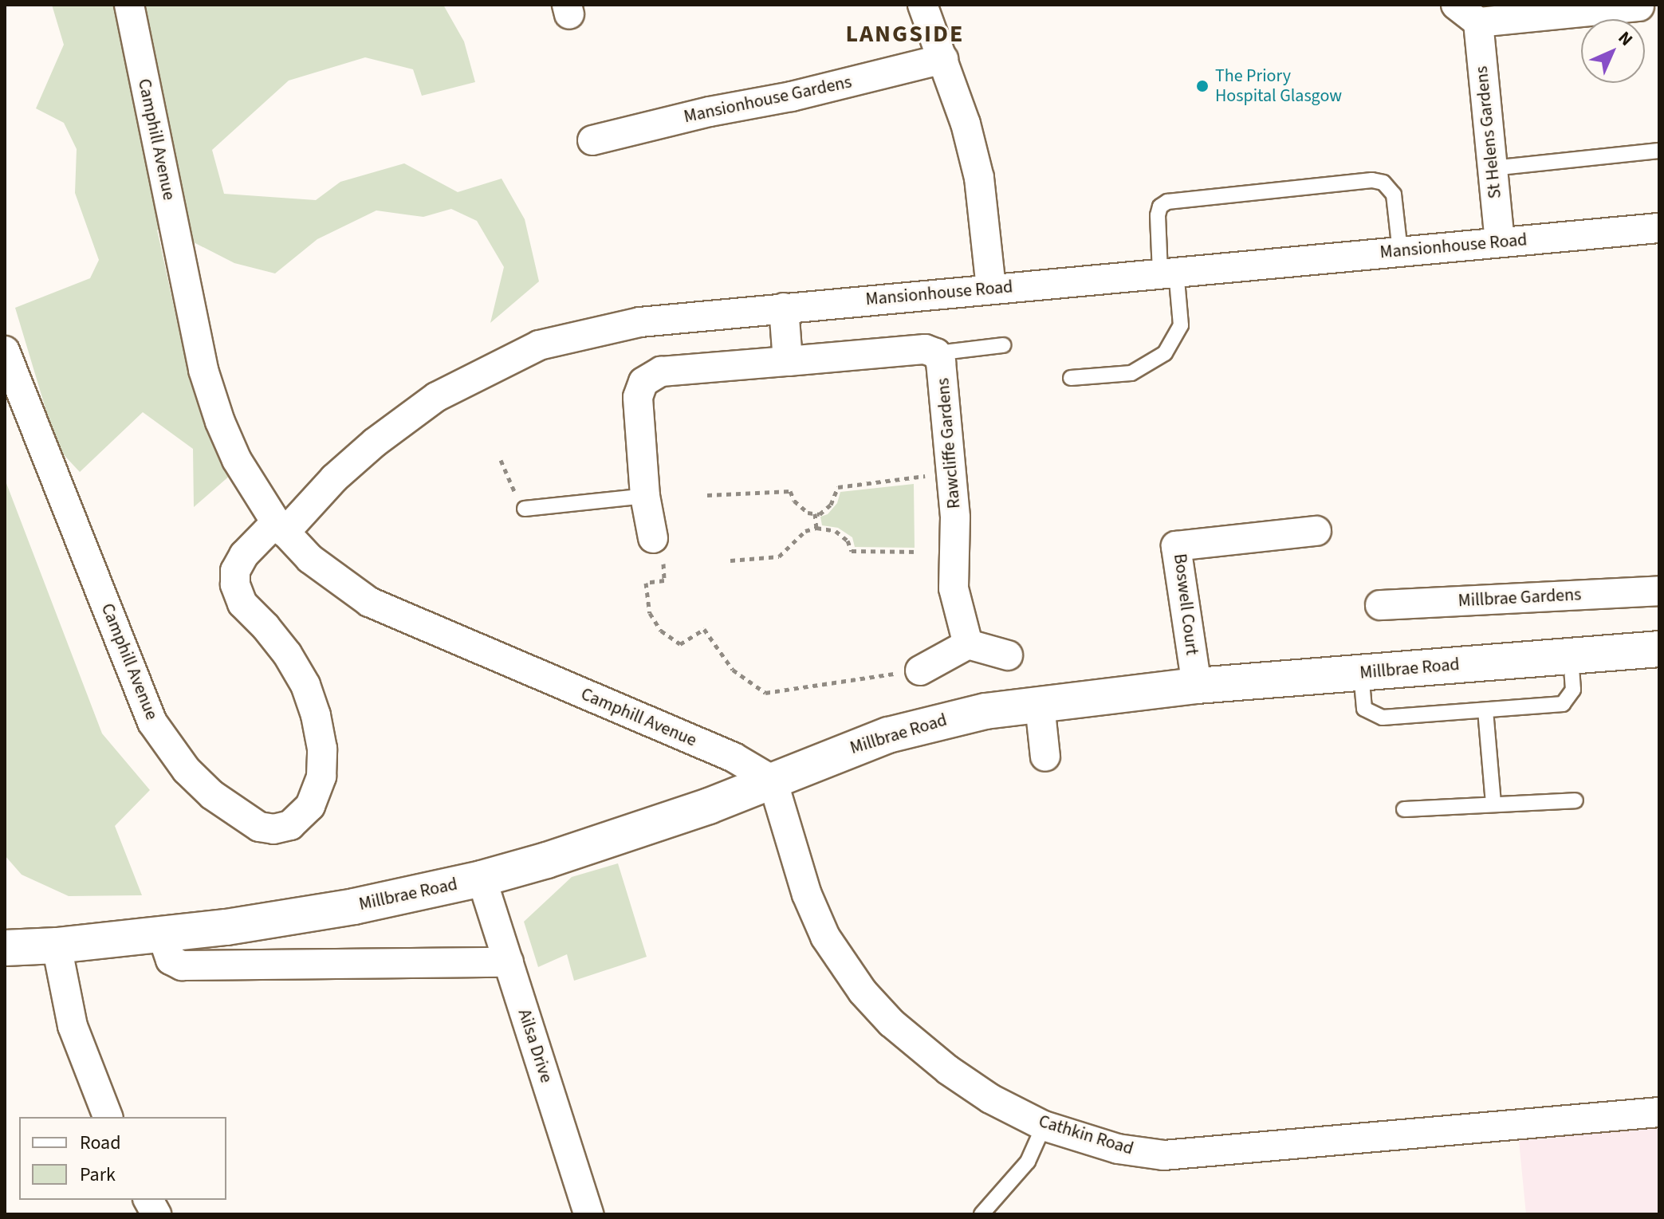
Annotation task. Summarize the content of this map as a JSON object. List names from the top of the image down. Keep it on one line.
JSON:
{"streets":{"street":["Mansionhouse Gardens","St Helens Gardens","Camphill Avenue","Mansionhouse Road","Rawcliffe Gardens","Millbrae Gardens","Boswell Court","Millbrae Road","Ailsa Drive","Cathkin Road"]},"crossings":[["St Helens Gardens","Mansionhouse Road"],["Camphill Avenue","Mansionhouse Road"],["Camphill Avenue","Millbrae Road"],["Camphill Avenue","Cathkin Road"],["Boswell Court","Millbrae Road"],["Millbrae Road","Ailsa Drive"],["Millbrae Road","Cathkin Road"]],"districts":["LANGSIDE"],"places":["The Priory Hospital Glasgow"],"legend":["Road","Park"],"north":"top right"}
